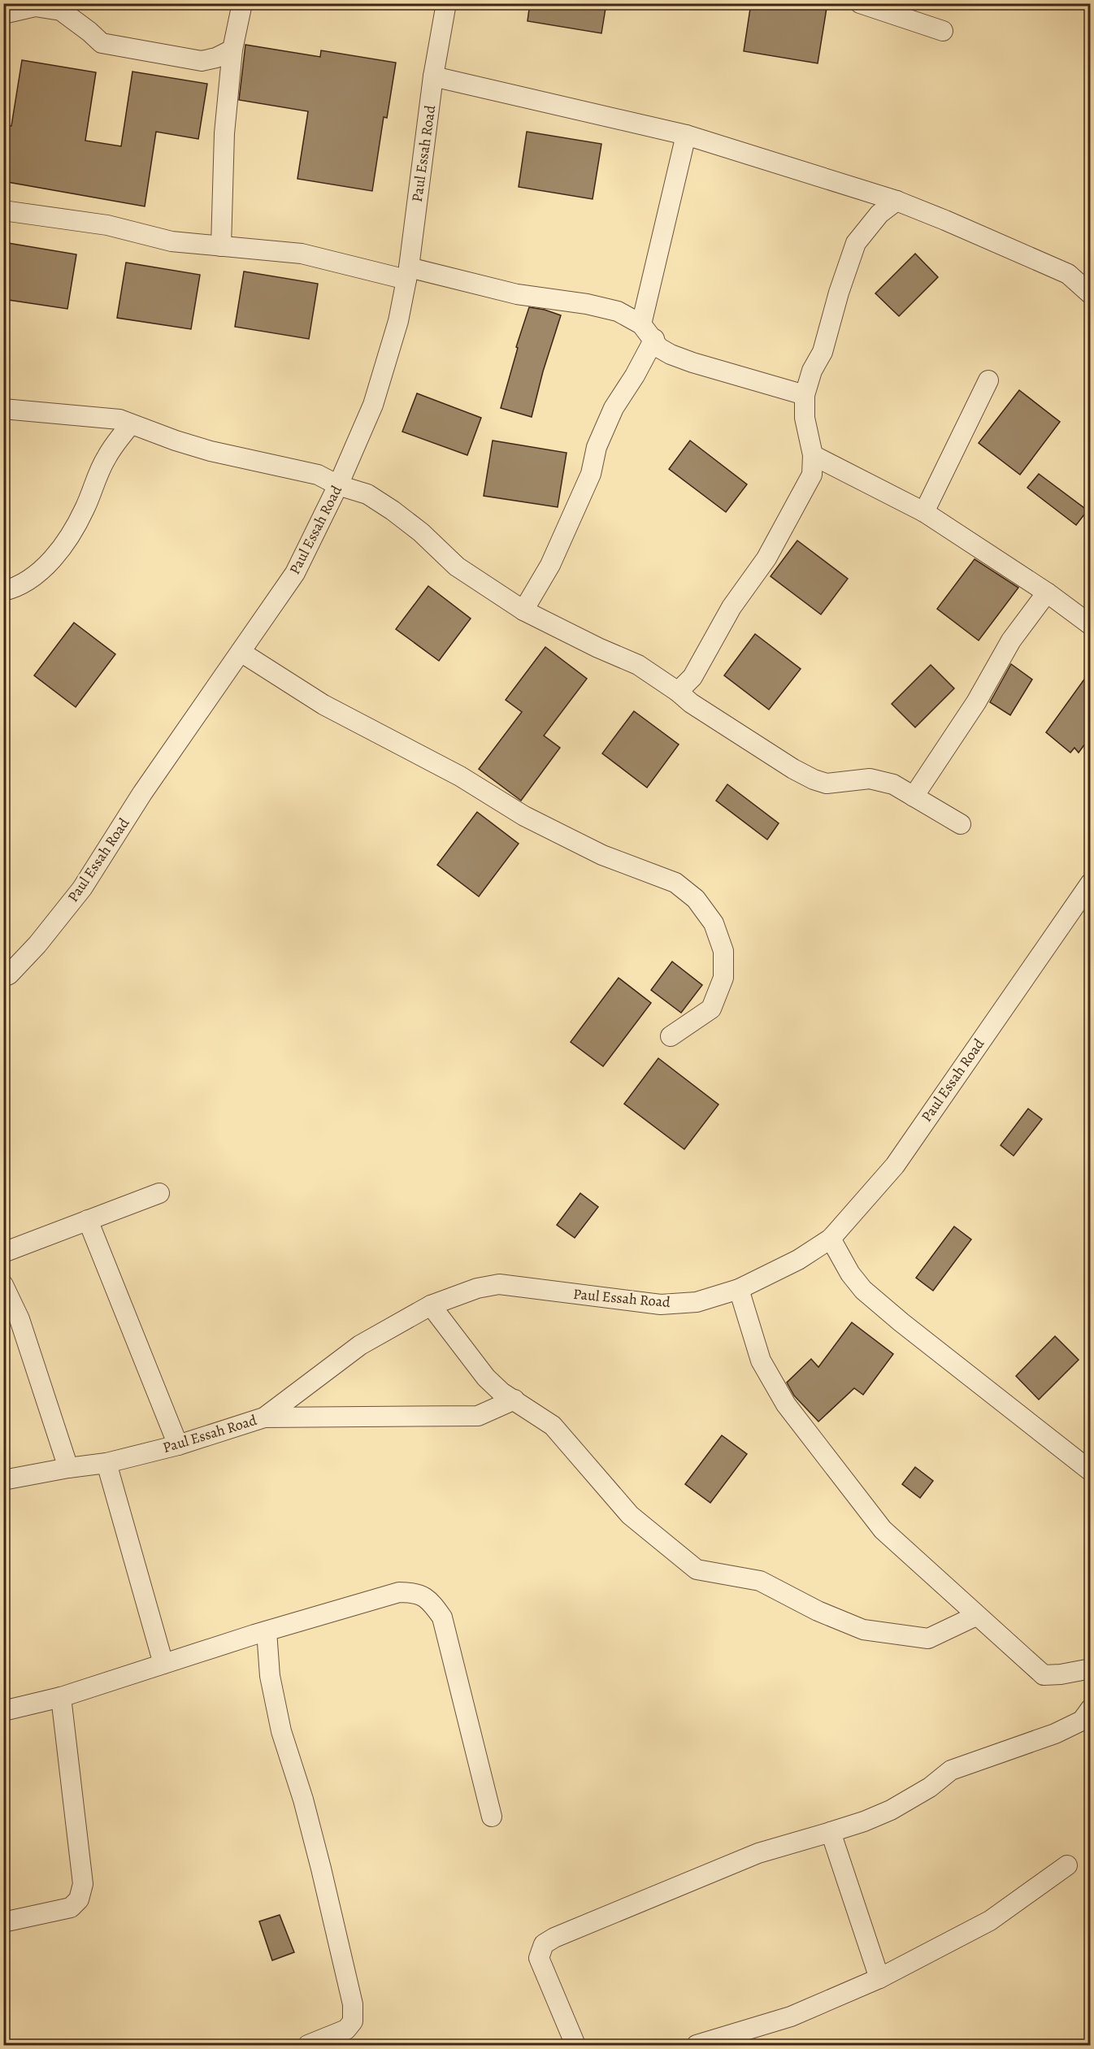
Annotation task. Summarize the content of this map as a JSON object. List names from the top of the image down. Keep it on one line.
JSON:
{"streets":{"street":["Paul Essah Road"]}}
